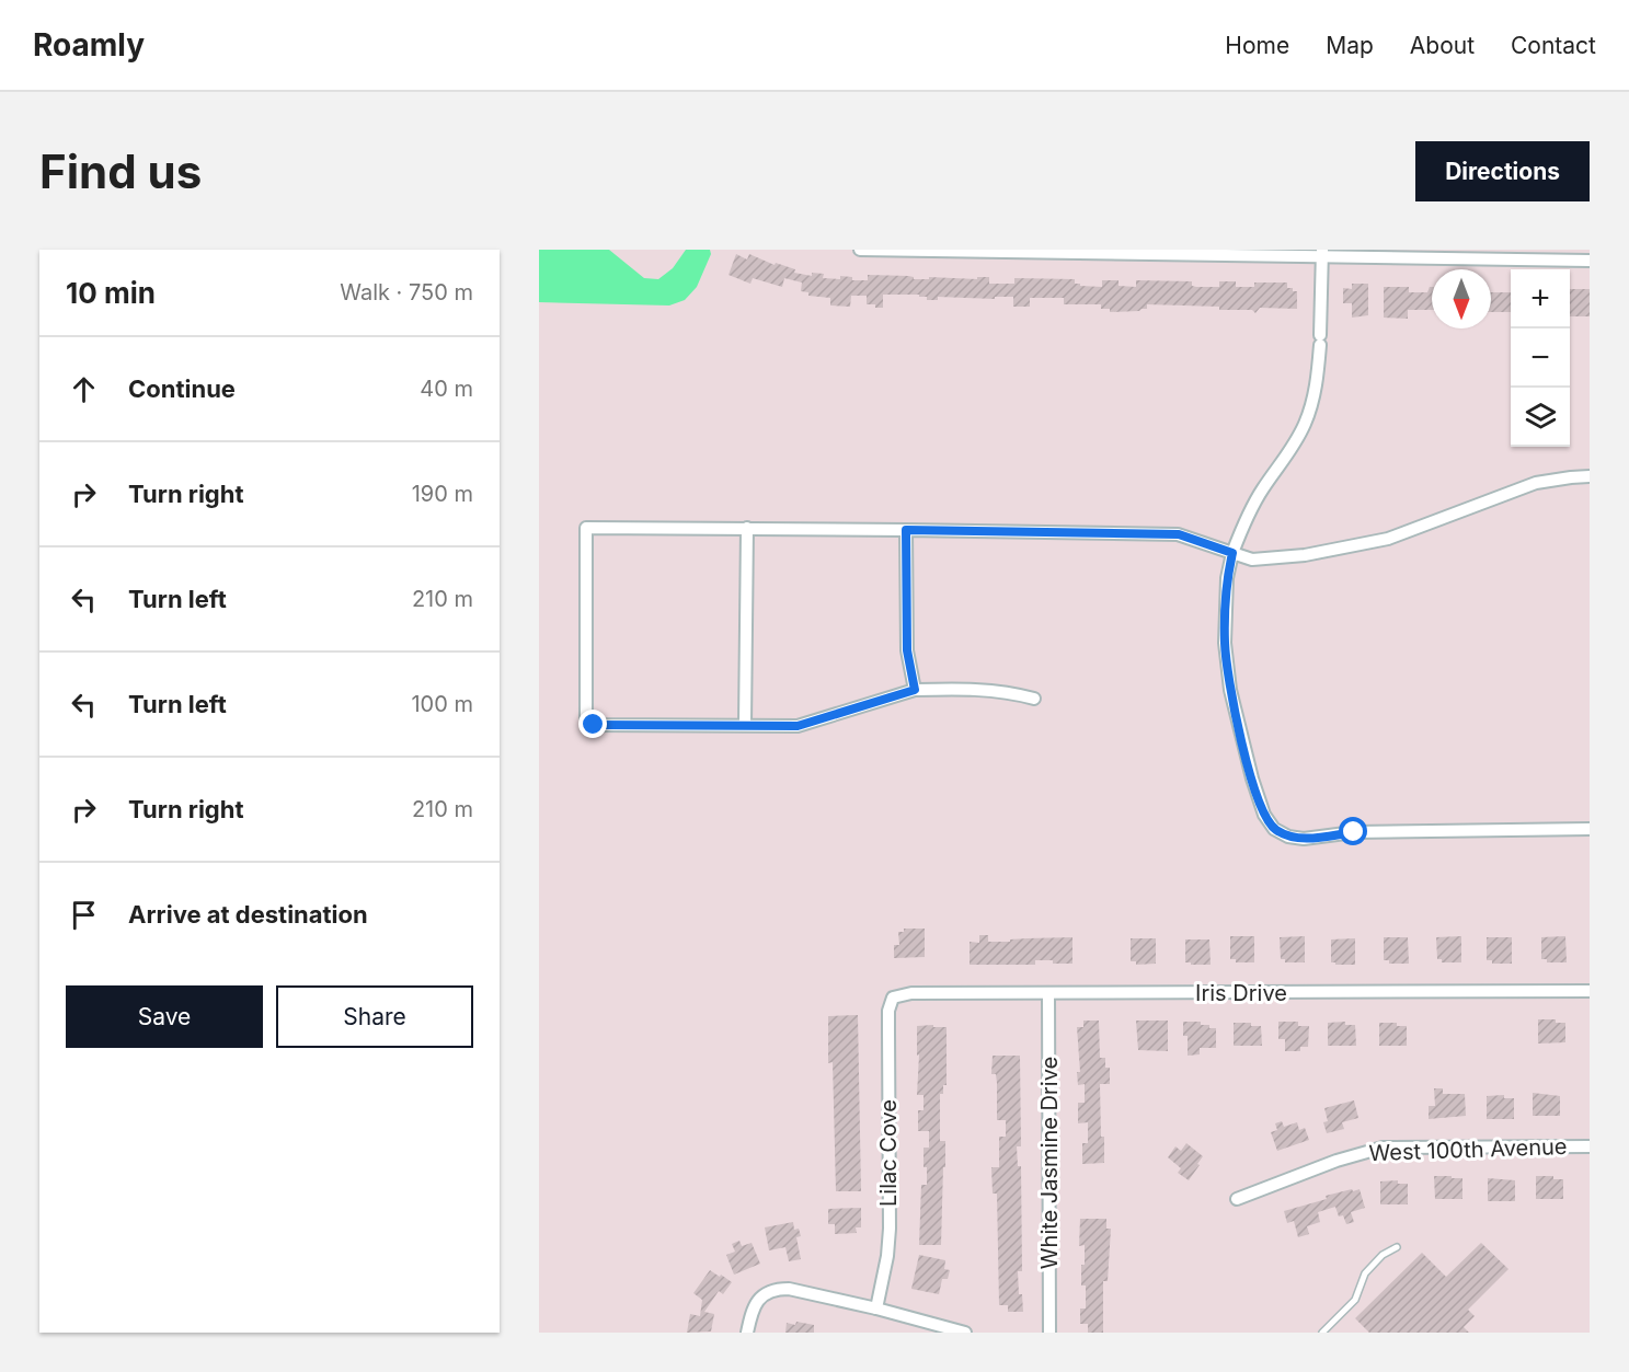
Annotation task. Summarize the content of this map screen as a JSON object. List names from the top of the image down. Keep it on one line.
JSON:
{"streets":{"street":["Iris Drive","West 100th Avenue","Lilac Cove","White Jasmine Drive"]},"crossings":[["Iris Drive","Lilac Cove"],["Iris Drive","White Jasmine Drive"]],"north":"bottom","page":{"header":"Roamly","nav":["Home","Map","About","Contact"],"buttons":["Directions",["Save","Share"]],"title":"Find us","heading":["10 min","Walk · 750 m"],"map_buttons":["+","−"],"list":[["Continue","40 m"],["Turn right","190 m"],["Turn left","210 m"],["Turn left","100 m"],["Turn right","210 m"],"Arrive at destination"]}}
